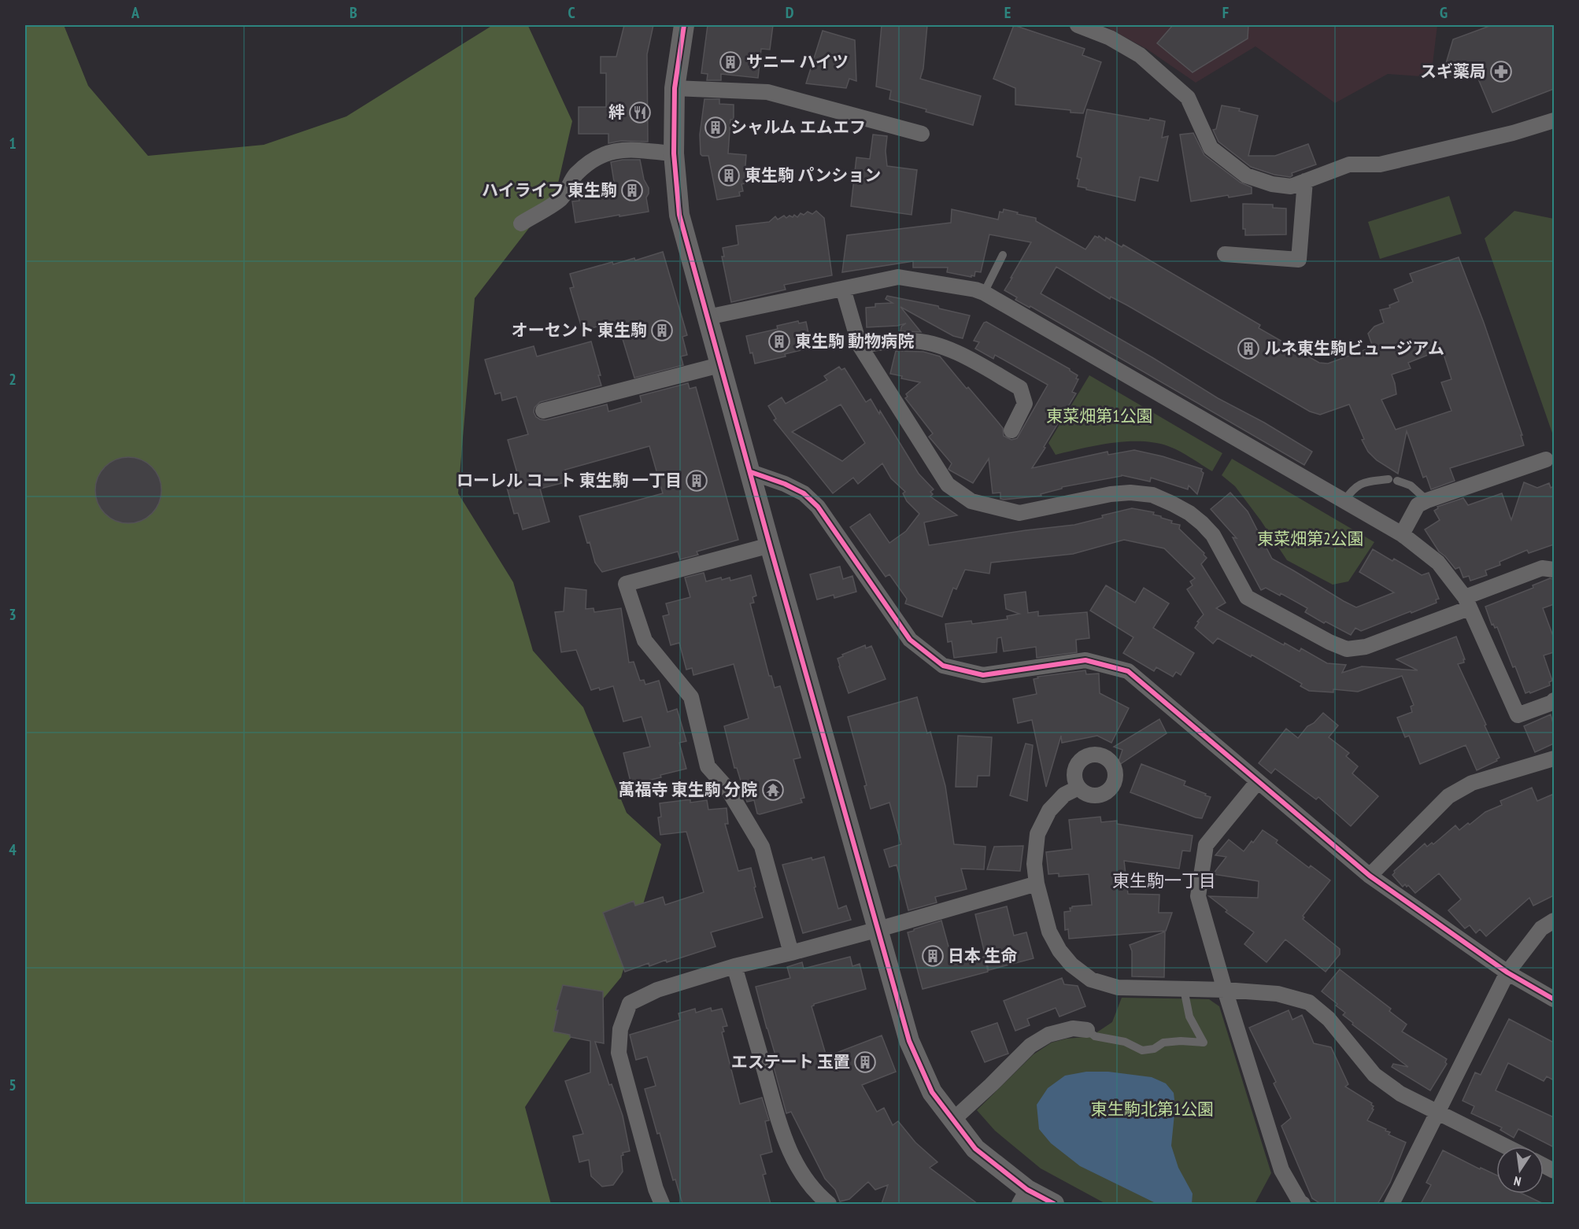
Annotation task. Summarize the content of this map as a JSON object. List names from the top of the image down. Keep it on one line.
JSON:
{"districts":["東生駒一丁目"],"parks":["東菜畑第1公園","東菜畑第2公園","東生駒北第1公園"],"places":{"building":["サニー ハイツ","シャルム エムエフ","東生駒 パンション","ハイライフ 東生駒","オーセント 東生駒","東生駒 動物病院","ルネ東生駒ビュージアム","ローレル コート 東生駒 一丁目","日本 生命","エステート 玉置"],"pharmacy":["スギ薬局"],"restaurant":["絆"],"temple":["萬福寺 東生駒 分院"]},"north":"bottom","grid":{"columns":["A","B","C","D","E","F","G"],"rows":["1","2","3","4","5"]}}
